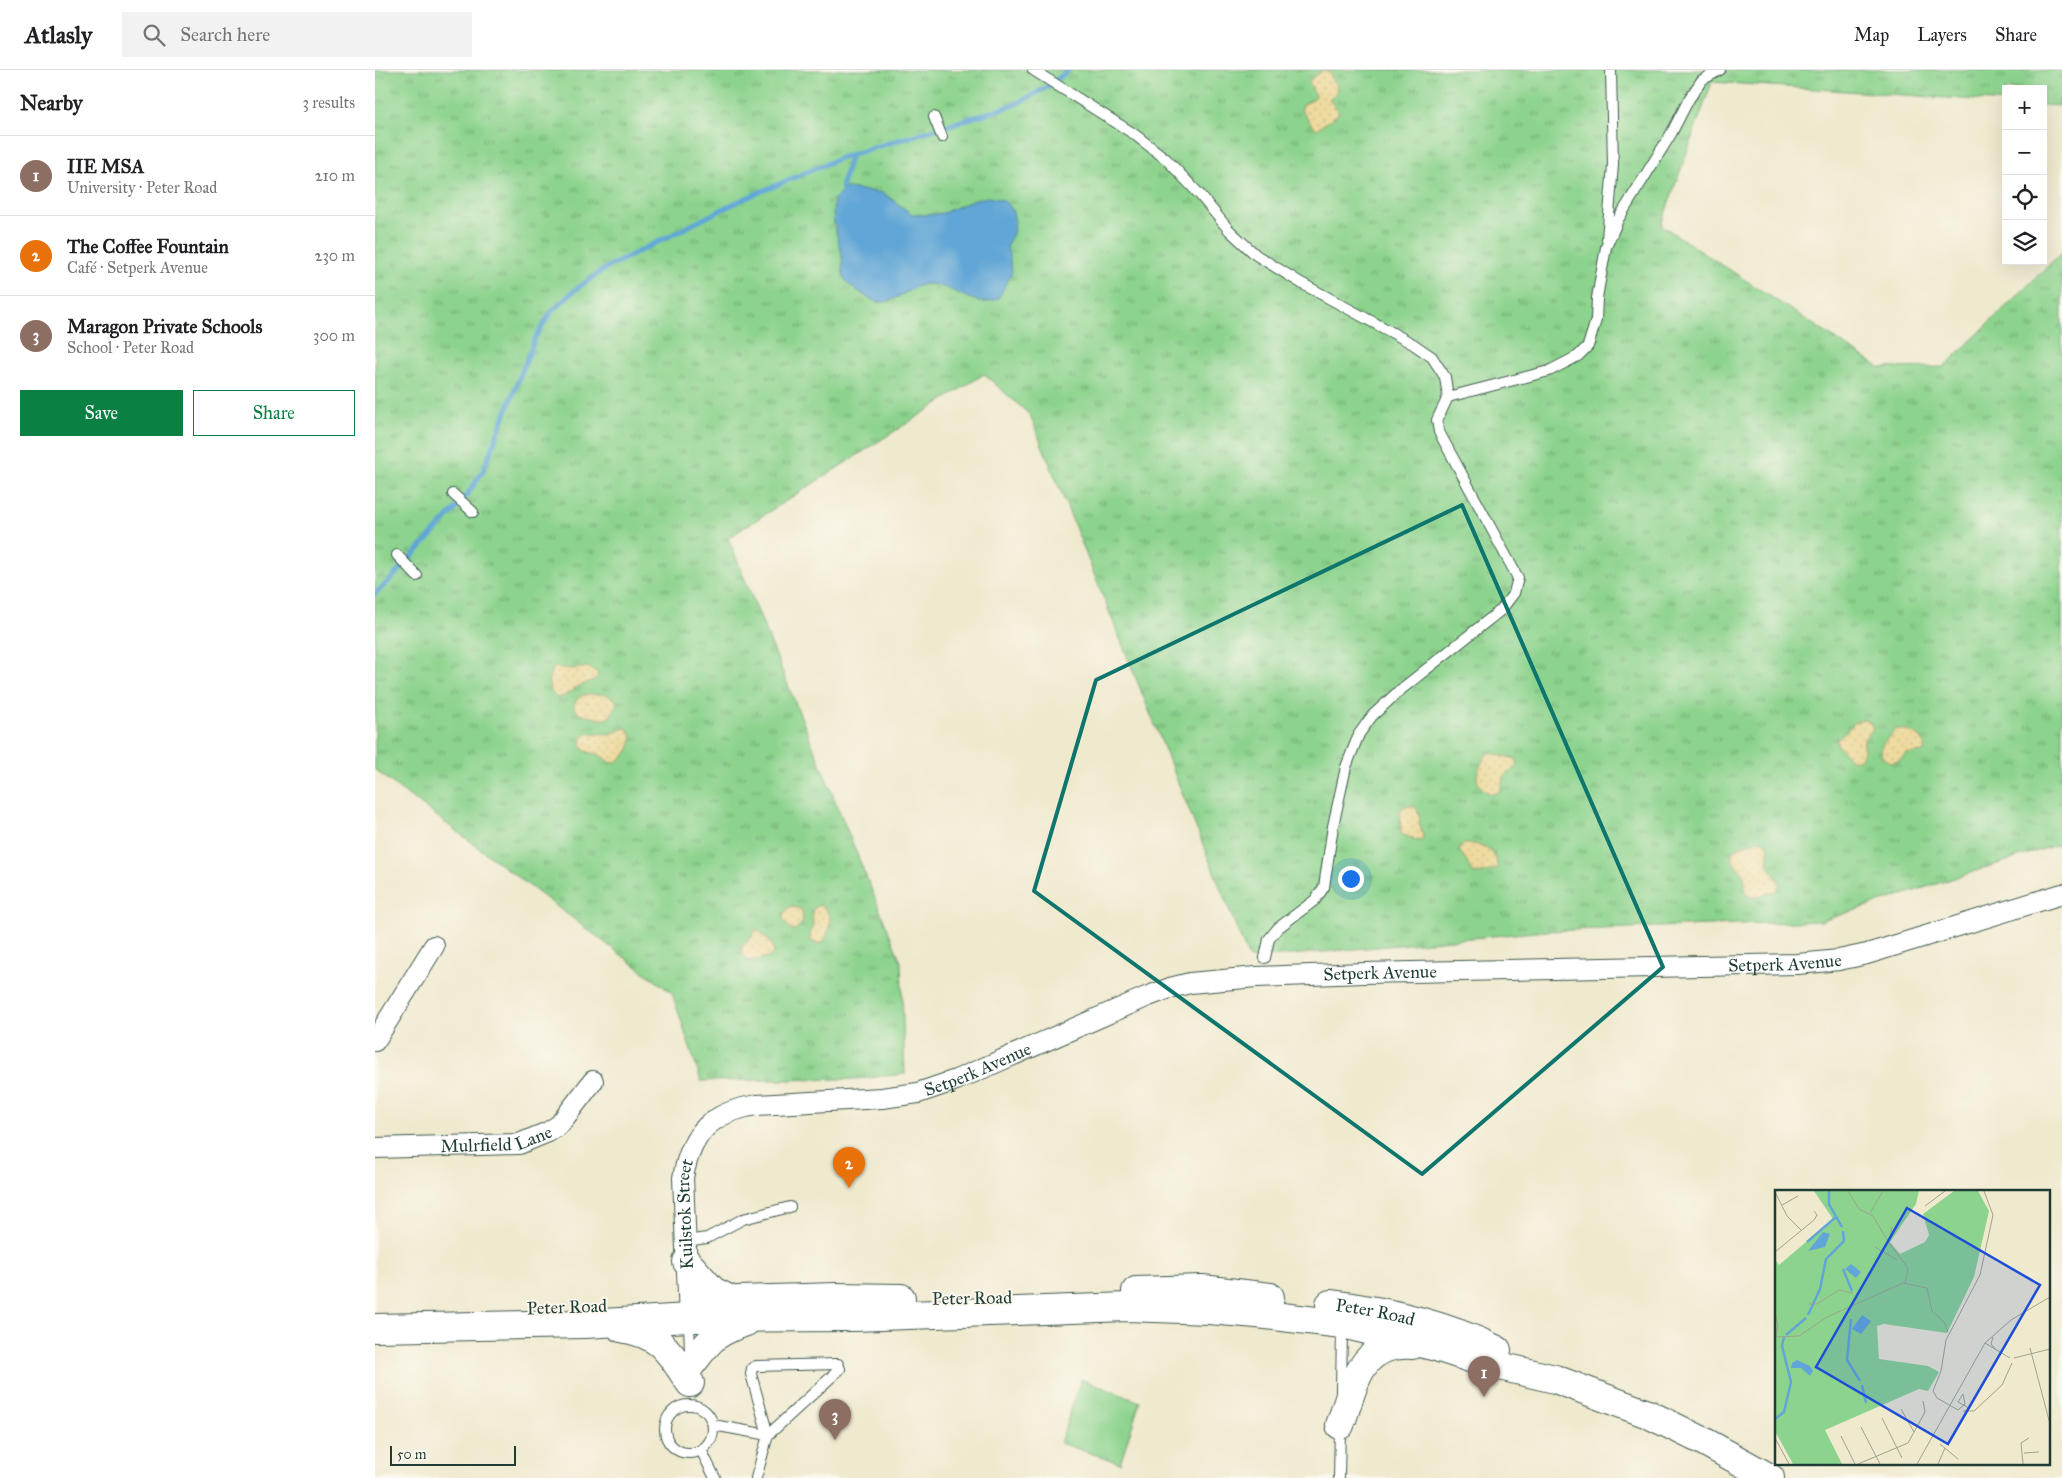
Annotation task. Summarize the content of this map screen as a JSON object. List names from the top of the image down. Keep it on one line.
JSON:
{"streets":{"main road":["Peter Road"],"street":["Setperk Avenue","Mulrfield Lane","Kuilstok Street"]},"crossings":[["Setperk Avenue","Kuilstok Street"],["Kuilstok Street","Peter Road"]],"scale_bar":"50 m","page":{"header":"Atlasly","search":"Search here","nav":["Map","Layers","Share"],"heading":["Nearby","3 results"],"map_buttons":["+","−"],"list":[{"mark":"1","name":"IIE MSA","note":"University · Peter Road","value":"210 m"},{"mark":"2","name":"The Coffee Fountain","note":"Café · Setperk Avenue","value":"230 m"},{"mark":"3","name":"Maragon Private Schools","note":"School · Peter Road","value":"300 m"}],"buttons":["Save","Share"],"pins":["2","1","3"],"scale":"50 m"}}
